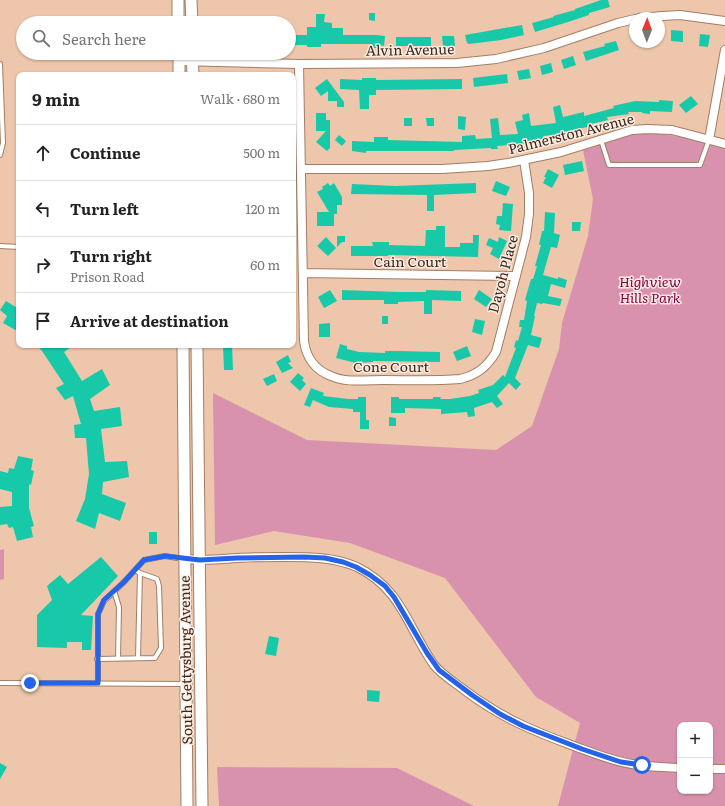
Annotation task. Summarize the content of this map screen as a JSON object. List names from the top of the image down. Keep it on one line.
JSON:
{"streets":{"main road":["South Gettysburg Avenue"],"street":["Alvin Avenue","Palmerston Avenue","Cain Court","Dayoh Place","Cone Court"]},"crossings":[["Palmerston Avenue","Dayoh Place"],["Cain Court","Dayoh Place"],["Cain Court","Cone Court"],["Dayoh Place","Cone Court"]],"parks":["Highview Hills Park"],"north":"top","page":{"search":"Search here","heading":["9 min","Walk · 680 m"],"list":[["Continue","500 m"],["Turn left","120 m"],["Turn right","Prison Road","60 m"],"Arrive at destination"],"map_buttons":["+","−"]}}
